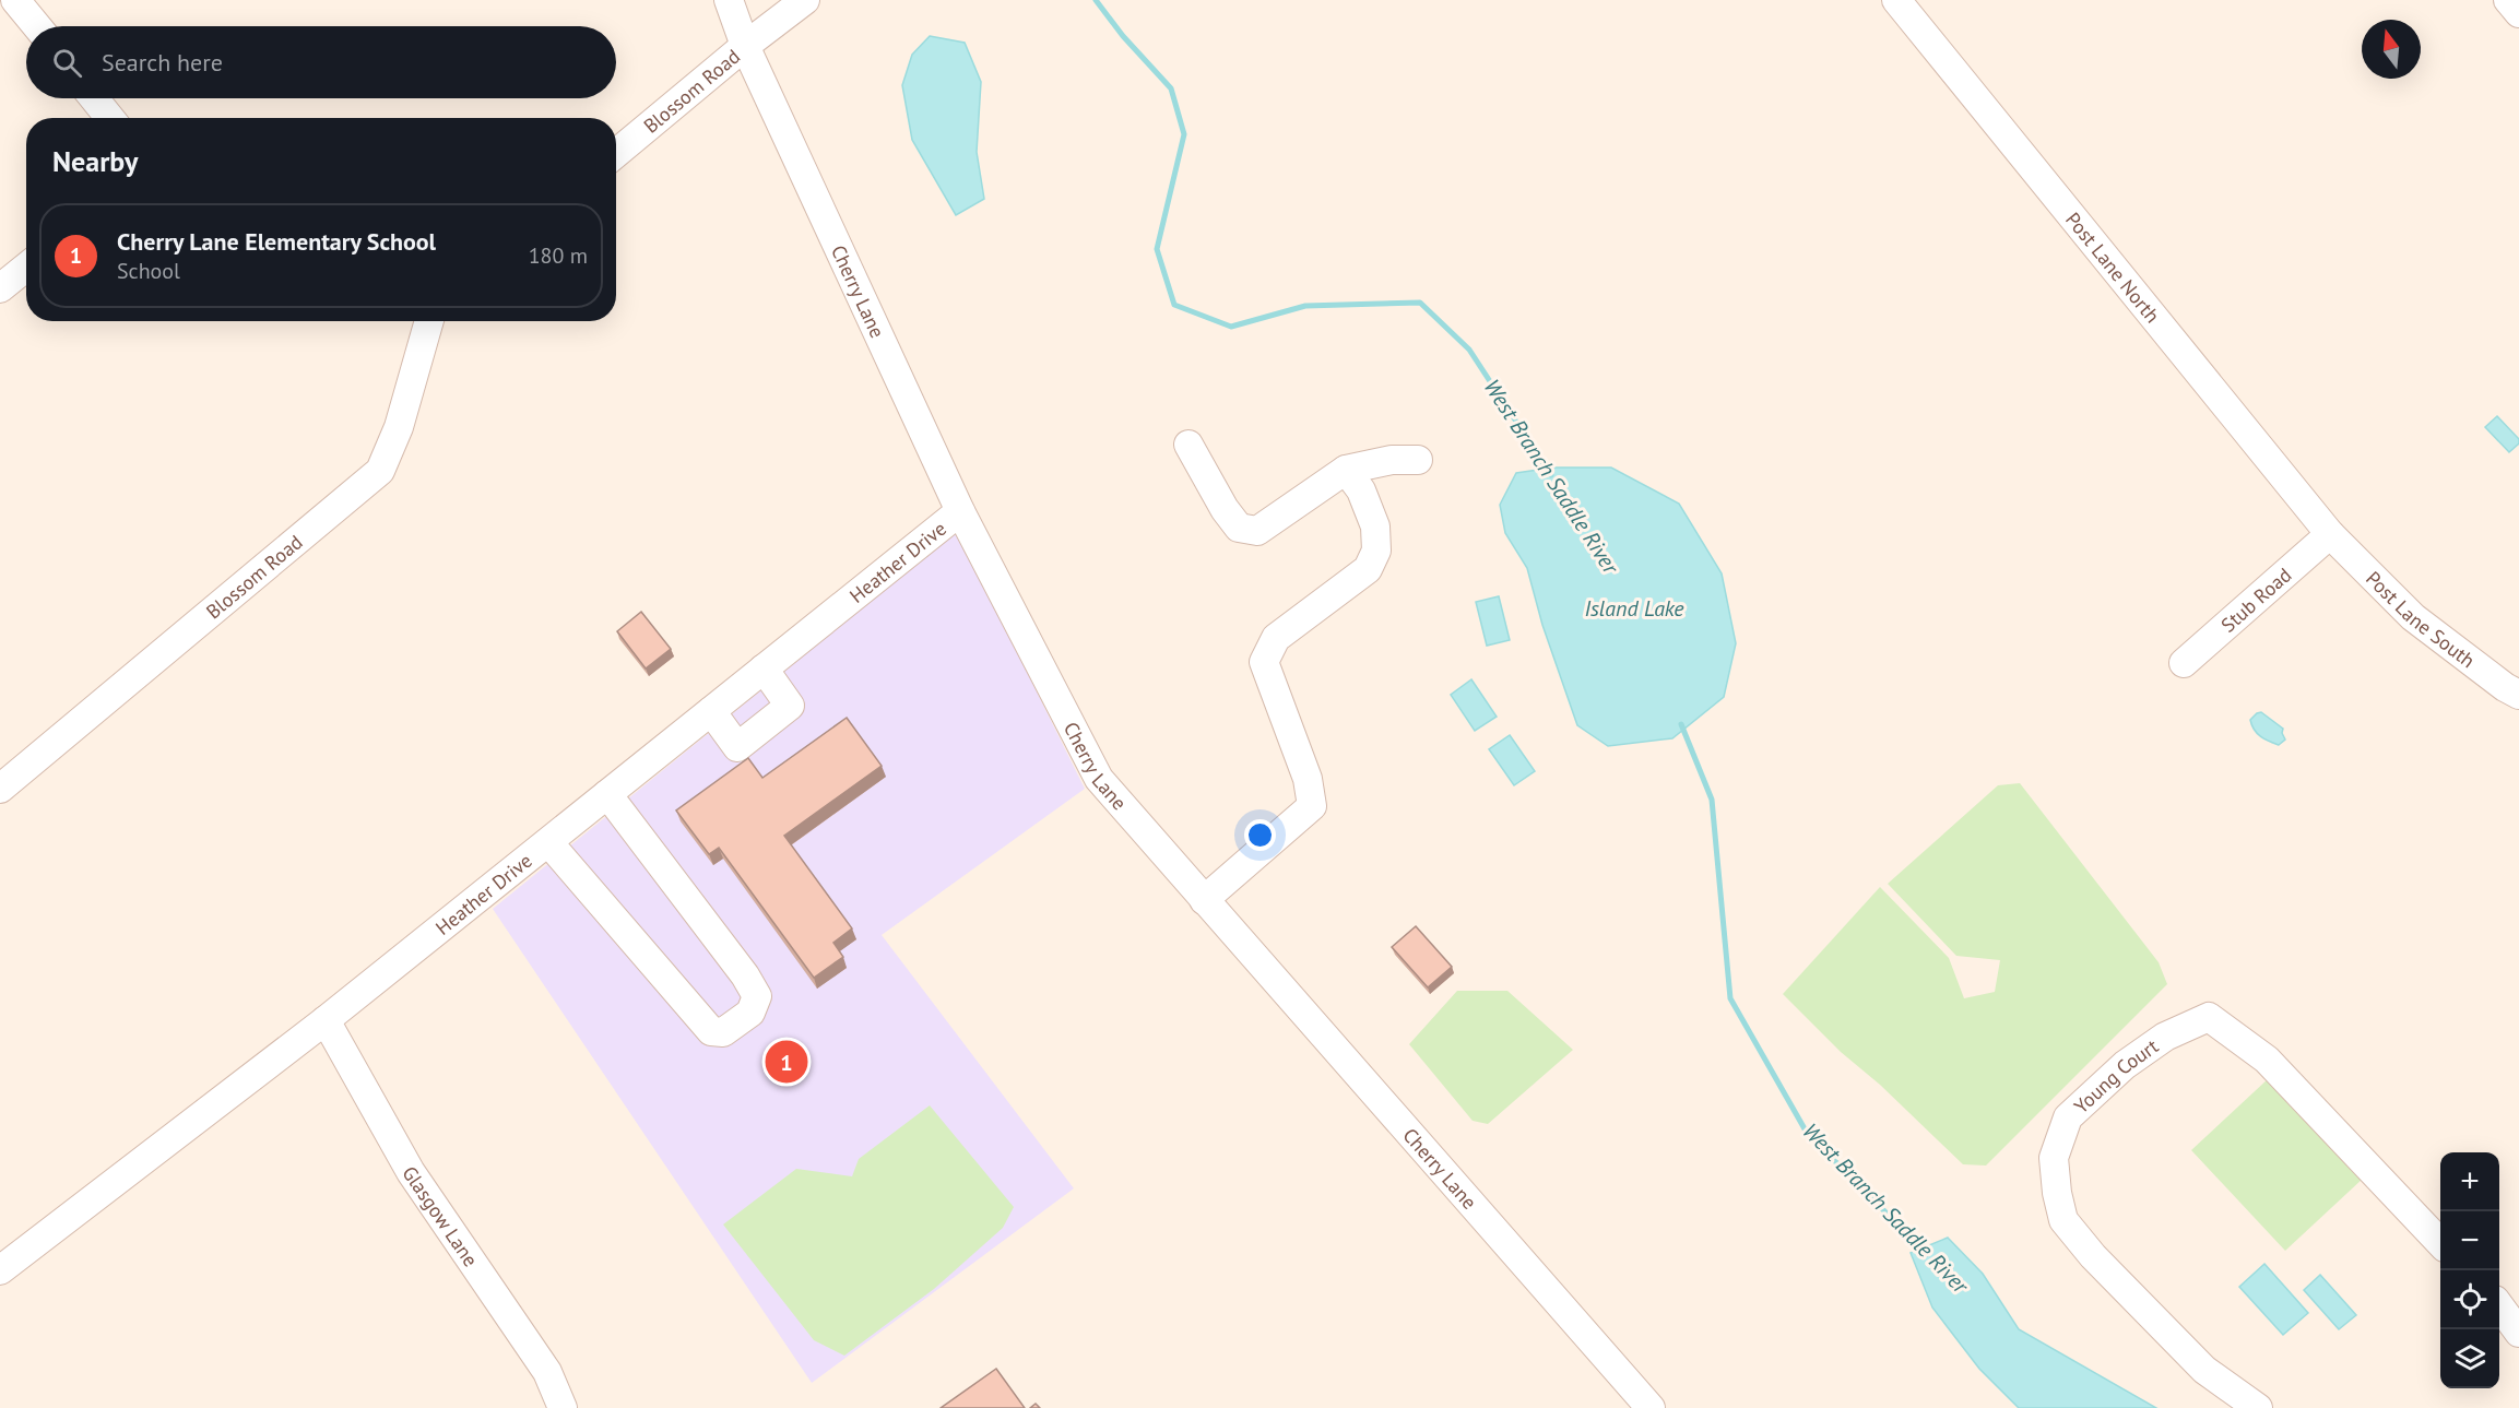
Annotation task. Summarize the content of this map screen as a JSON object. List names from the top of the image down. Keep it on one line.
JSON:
{"streets":{"street":["Blossom Road","Post Lane North","Cherry Lane","Heather Drive","Stub Road","Post Lane South","Young Court","Glasgow Lane"]},"crossings":[["Blossom Road","Cherry Lane"],["Post Lane North","Stub Road"],["Post Lane North","Post Lane South"],["Cherry Lane","Heather Drive"],["Heather Drive","Glasgow Lane"],["Stub Road","Post Lane South"]],"water":["West Branch Saddle River","Island Lake"],"north":"top","page":{"search":"Search here","heading":"Nearby","list":[{"mark":"1","name":"Cherry Lane Elementary School","note":"School","value":"180 m"}],"pins":"1","map_buttons":["+","−"]}}
